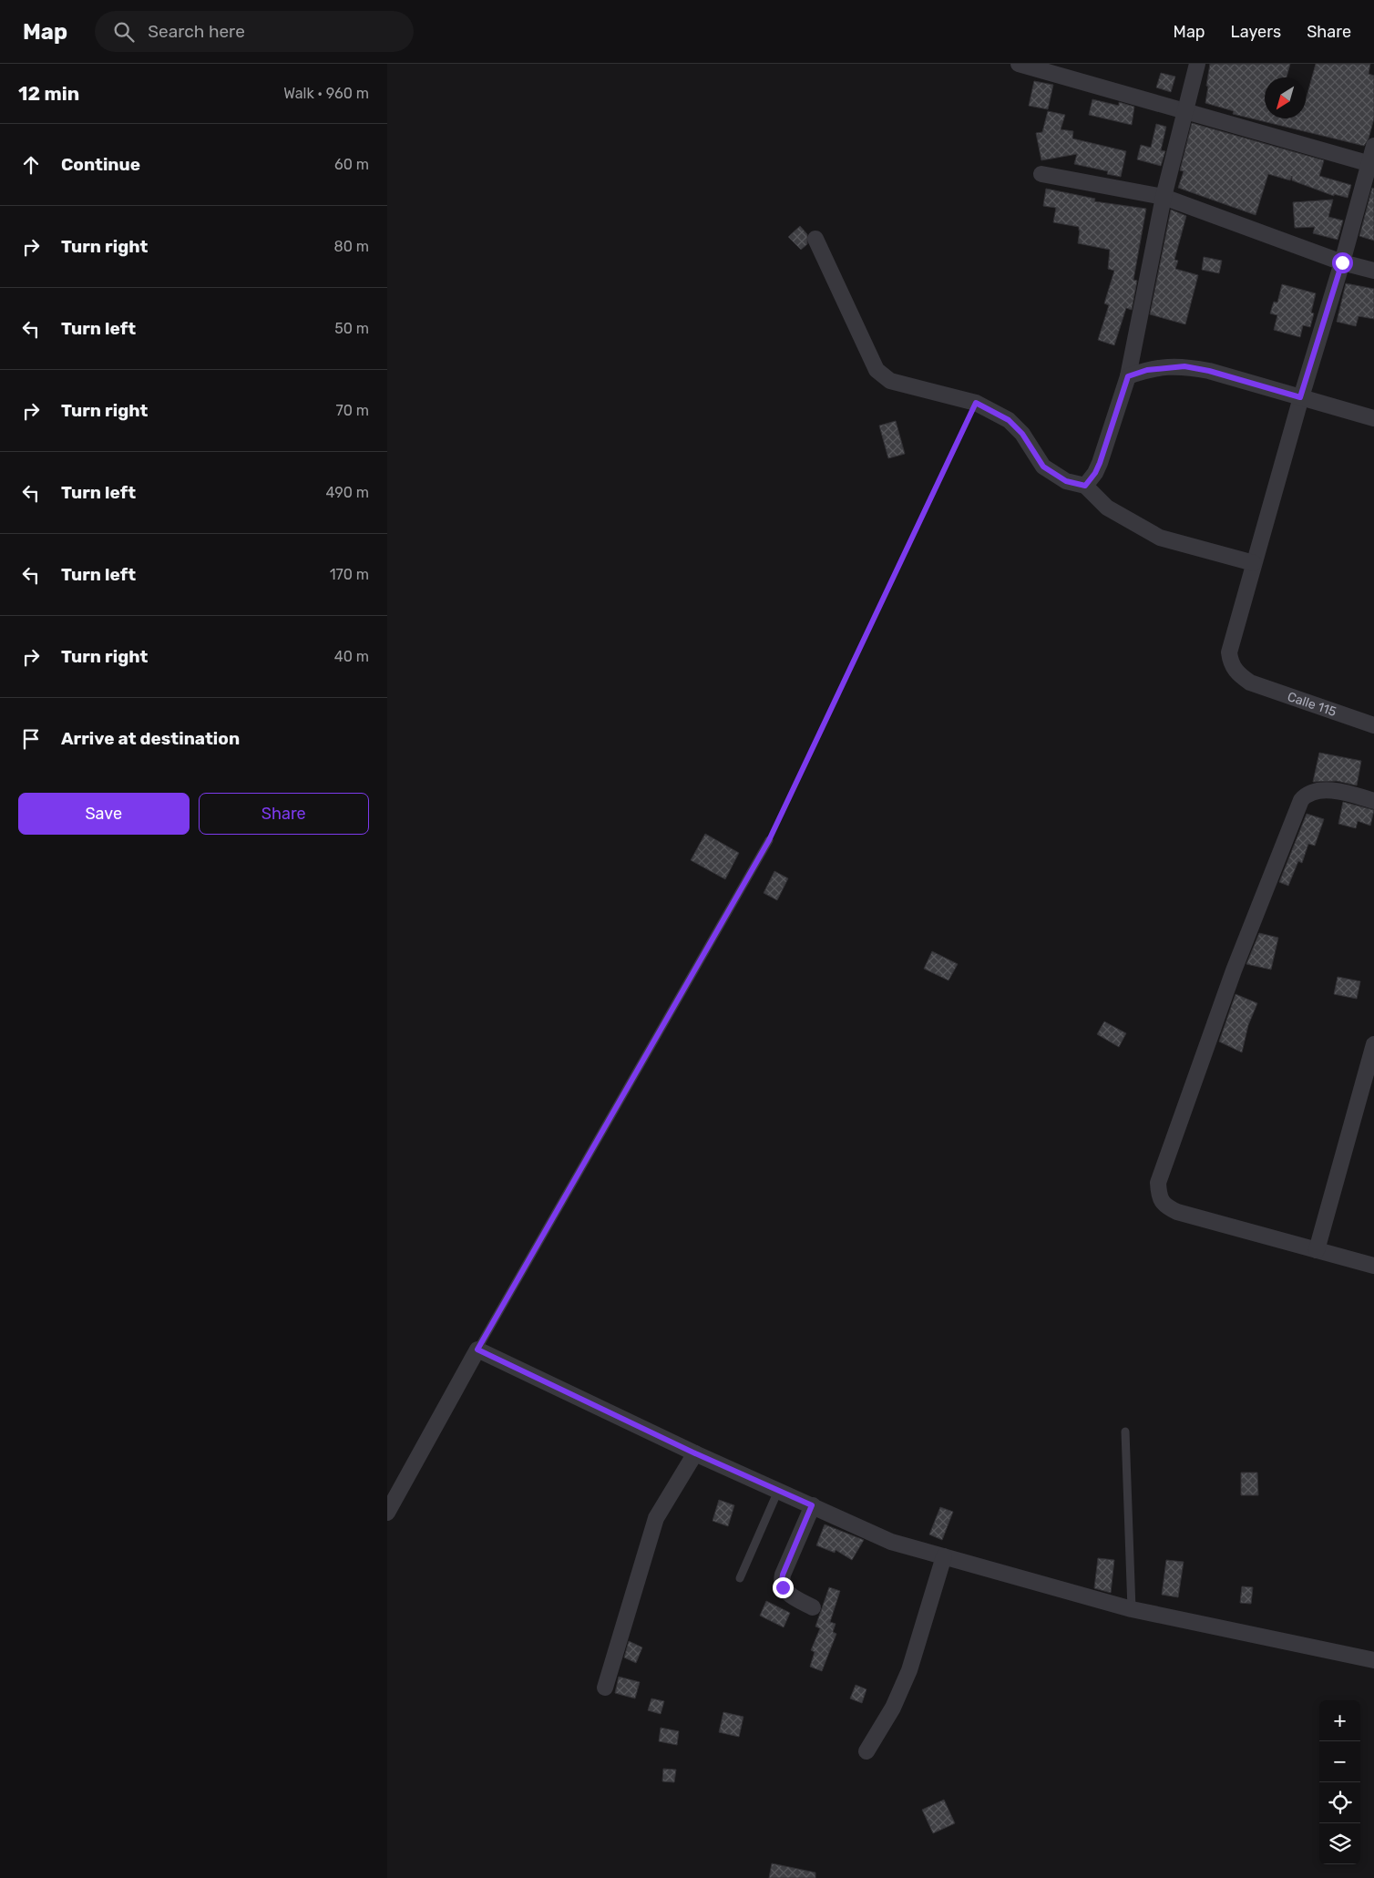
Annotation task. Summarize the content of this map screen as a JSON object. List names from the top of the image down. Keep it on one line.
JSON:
{"streets":{"street":["Calle 115"]},"north":"bottom left","page":{"header":"Map","search":"Search here","nav":["Map","Layers","Share"],"heading":["12 min","Walk · 960 m"],"list":[["Continue","60 m"],["Turn right","80 m"],["Turn left","50 m"],["Turn right","70 m"],["Turn left","490 m"],["Turn left","170 m"],["Turn right","40 m"],"Arrive at destination"],"buttons":["Save","Share"],"map_buttons":["+","−"]}}
